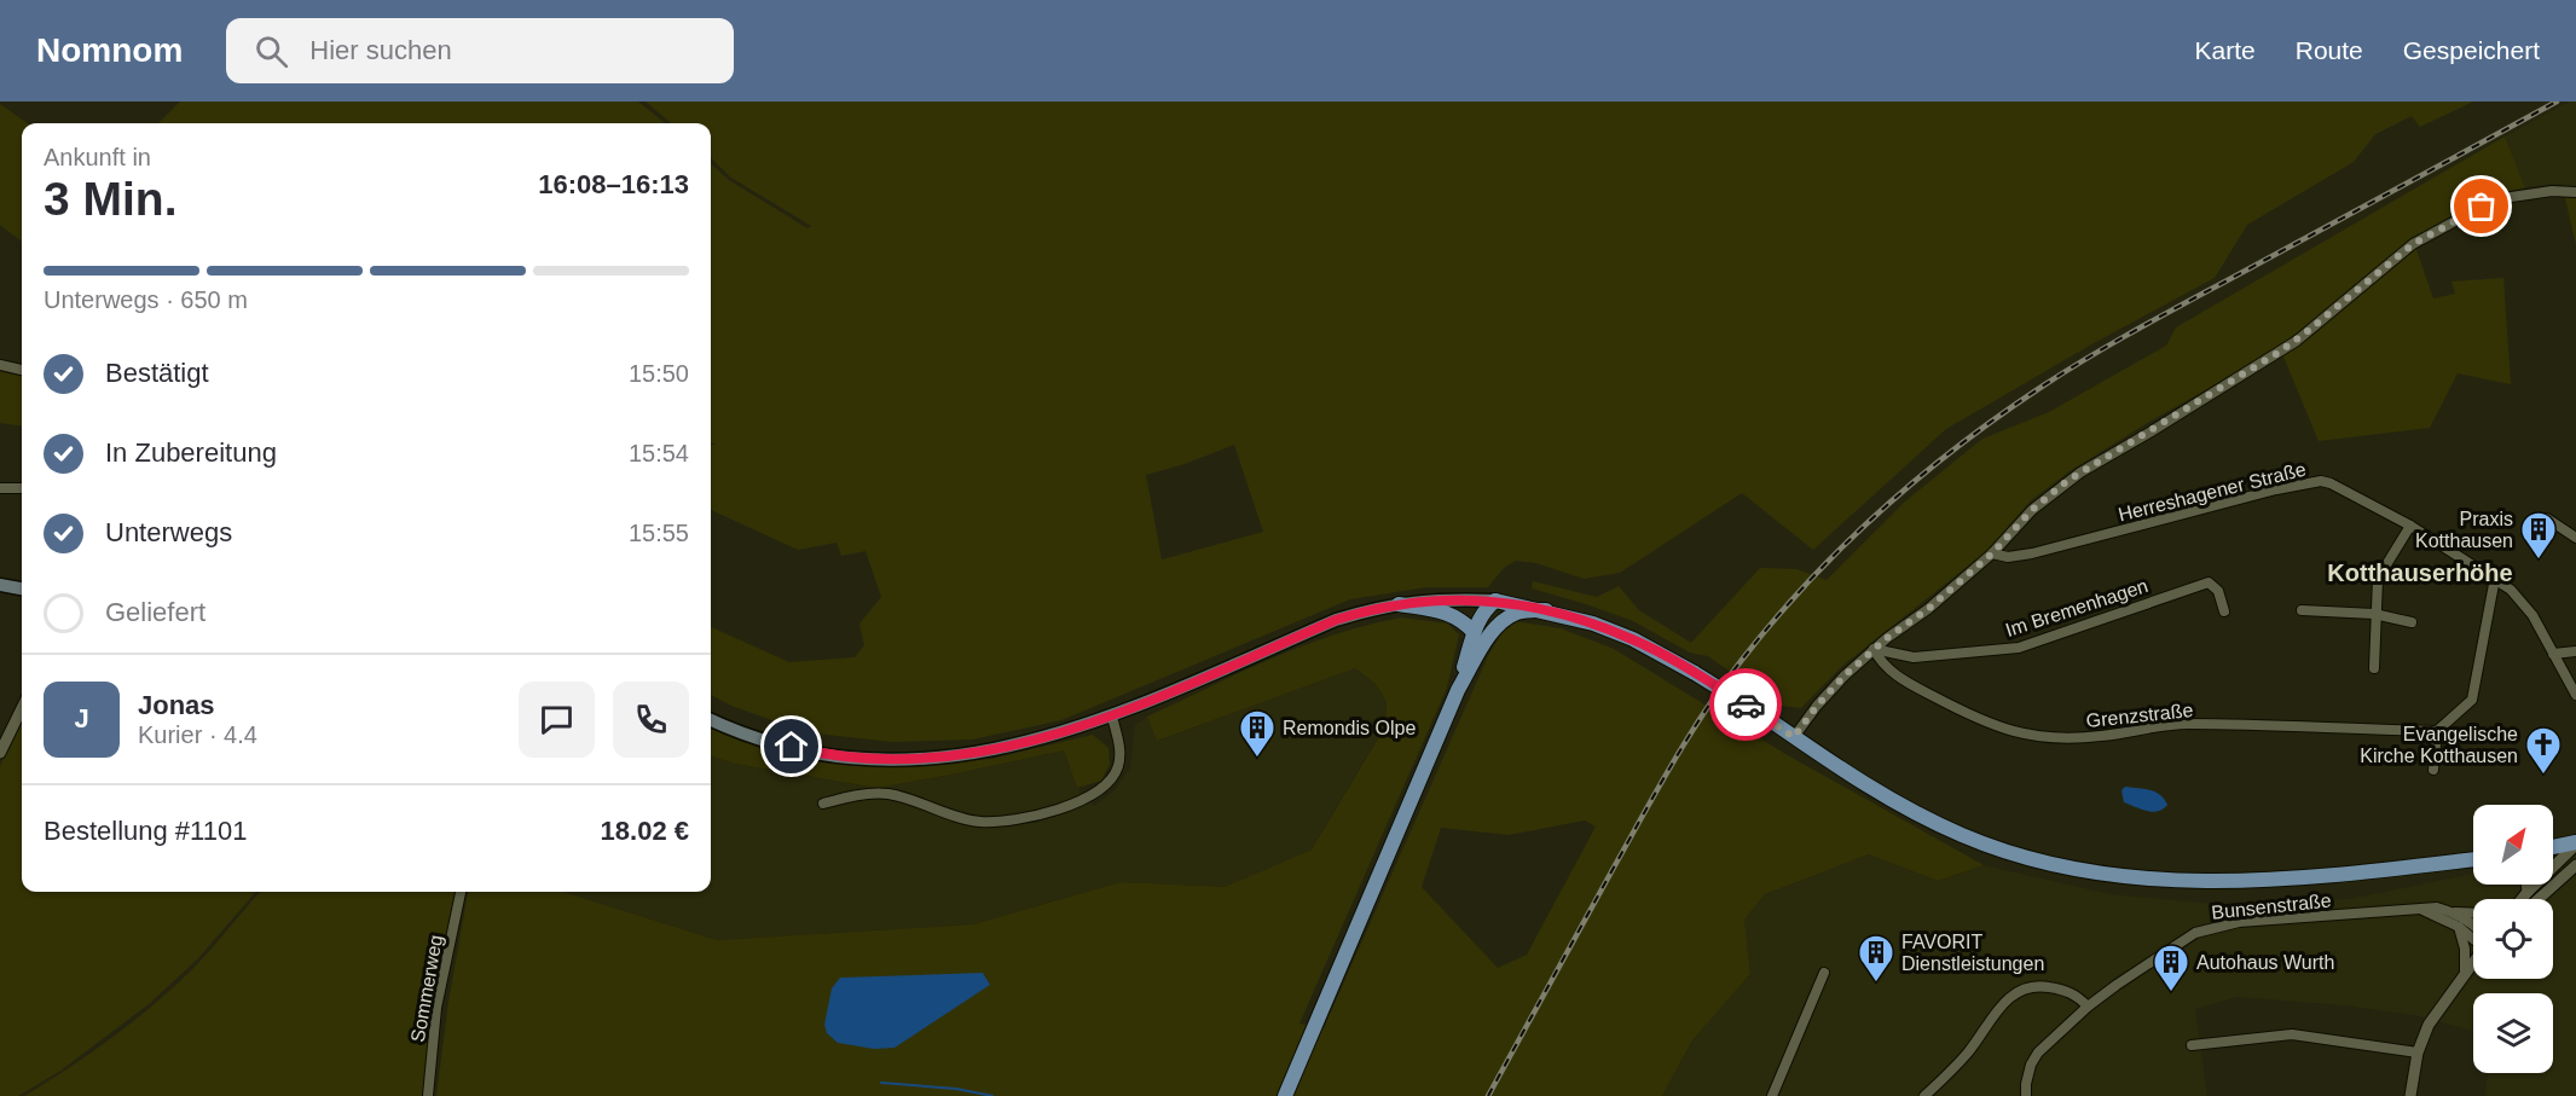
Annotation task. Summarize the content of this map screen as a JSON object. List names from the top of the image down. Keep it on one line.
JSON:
{"streets":{"street":["Herreshagener Straße","Im Bremenhagen","Grenzstraße","Bunsenstraße","Sommerweg"]},"crossings":[["Im Bremenhagen","Grenzstraße"]],"districts":["Kotthauserhöhe"],"places":{"building":["Praxis Kotthausen","Remondis Olpe","FAVORIT Dienstleistungen","Autohaus Wurth"],"church":["Evangelische Kirche Kotthausen"]},"north":"top right","page":{"header":"Nomnom","search":"Hier suchen","nav":["Karte","Route","Gespeichert"],"heading":["3 Min.","Ankunft in","16:08–16:13"],"panel":["Jonas","Kurier · 4.4","Bestellung #1101","18.02 €"],"bar":"Unterwegs · 650 m","list":[["Bestätigt","15:50"],["In Zubereitung","15:54"],["Unterwegs","15:55"],"Geliefert"],"round":"J"}}
